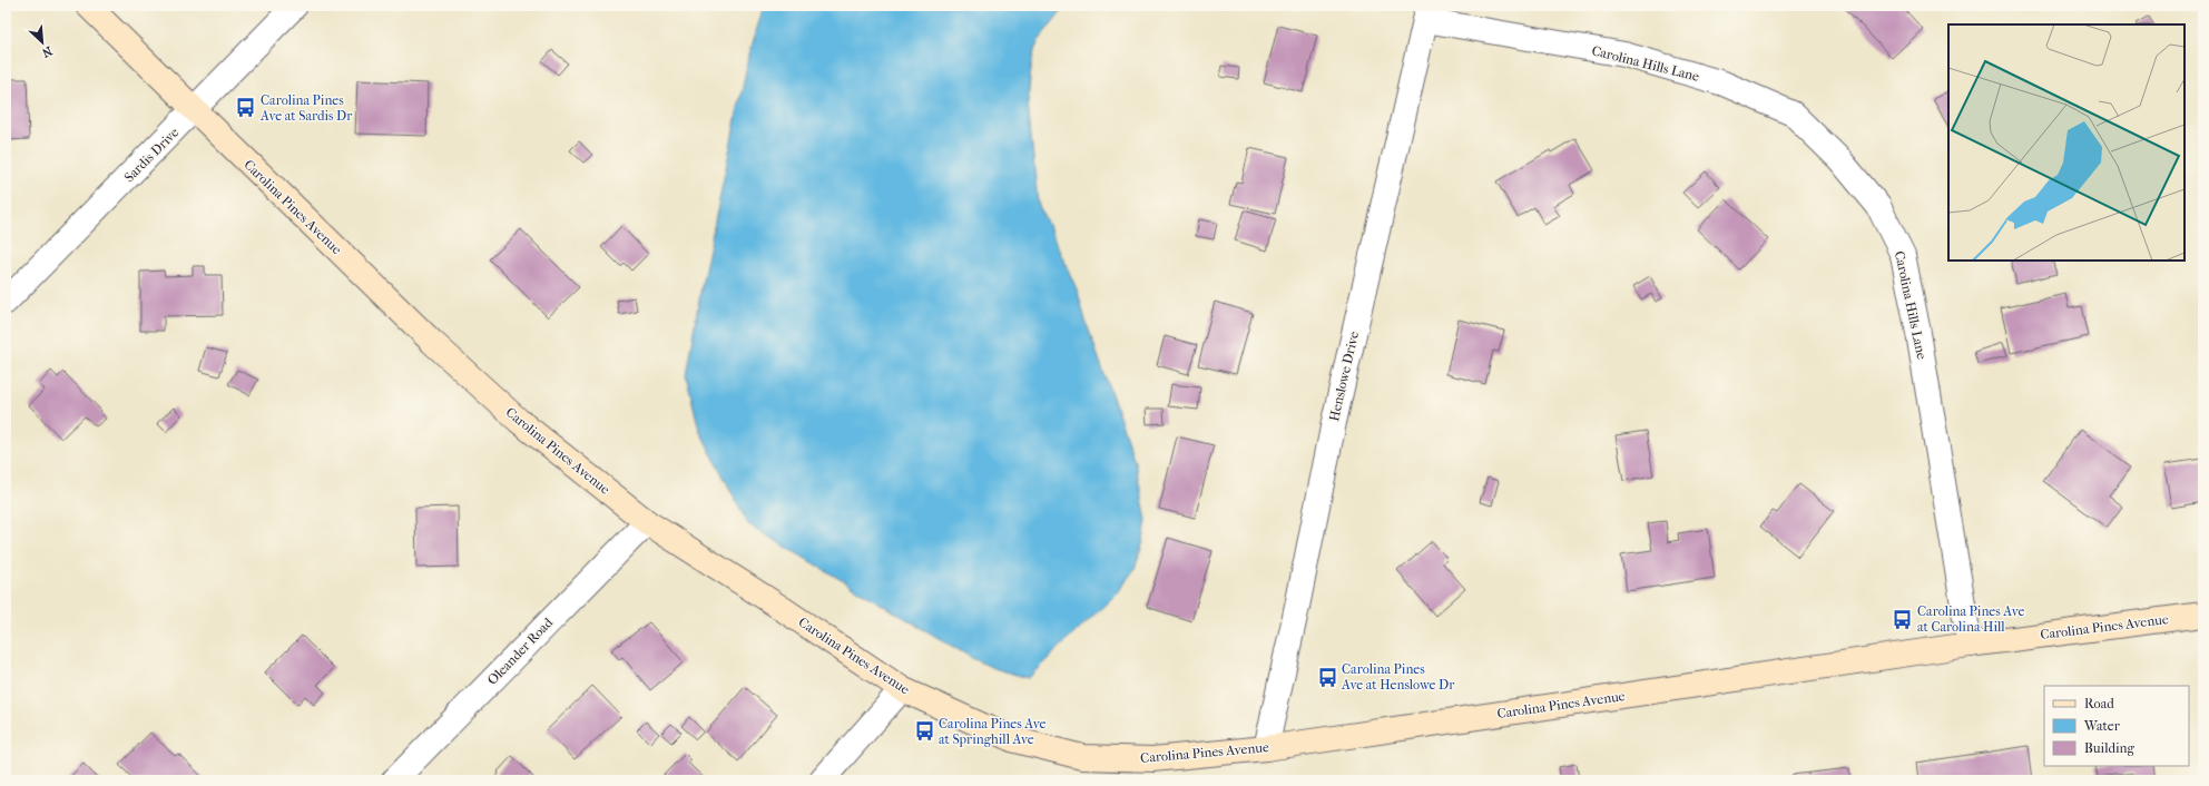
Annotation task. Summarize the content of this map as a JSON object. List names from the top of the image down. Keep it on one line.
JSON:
{"streets":{"street":["Carolina Hills Lane","Sardis Drive","Carolina Pines Avenue","Henslowe Drive","Oleander Road"]},"crossings":[["Carolina Hills Lane","Carolina Pines Avenue"],["Carolina Hills Lane","Henslowe Drive"],["Sardis Drive","Carolina Pines Avenue"],["Carolina Pines Avenue","Henslowe Drive"],["Carolina Pines Avenue","Oleander Road"]],"places":{"bus stop":["Carolina Pines Ave at Sardis Dr","Carolina Pines Ave at Carolina Hill","Carolina Pines Ave at Henslowe Dr","Carolina Pines Ave at Springhill Ave"]},"legend":["Road","Water","Building"],"north":"bottom right"}
